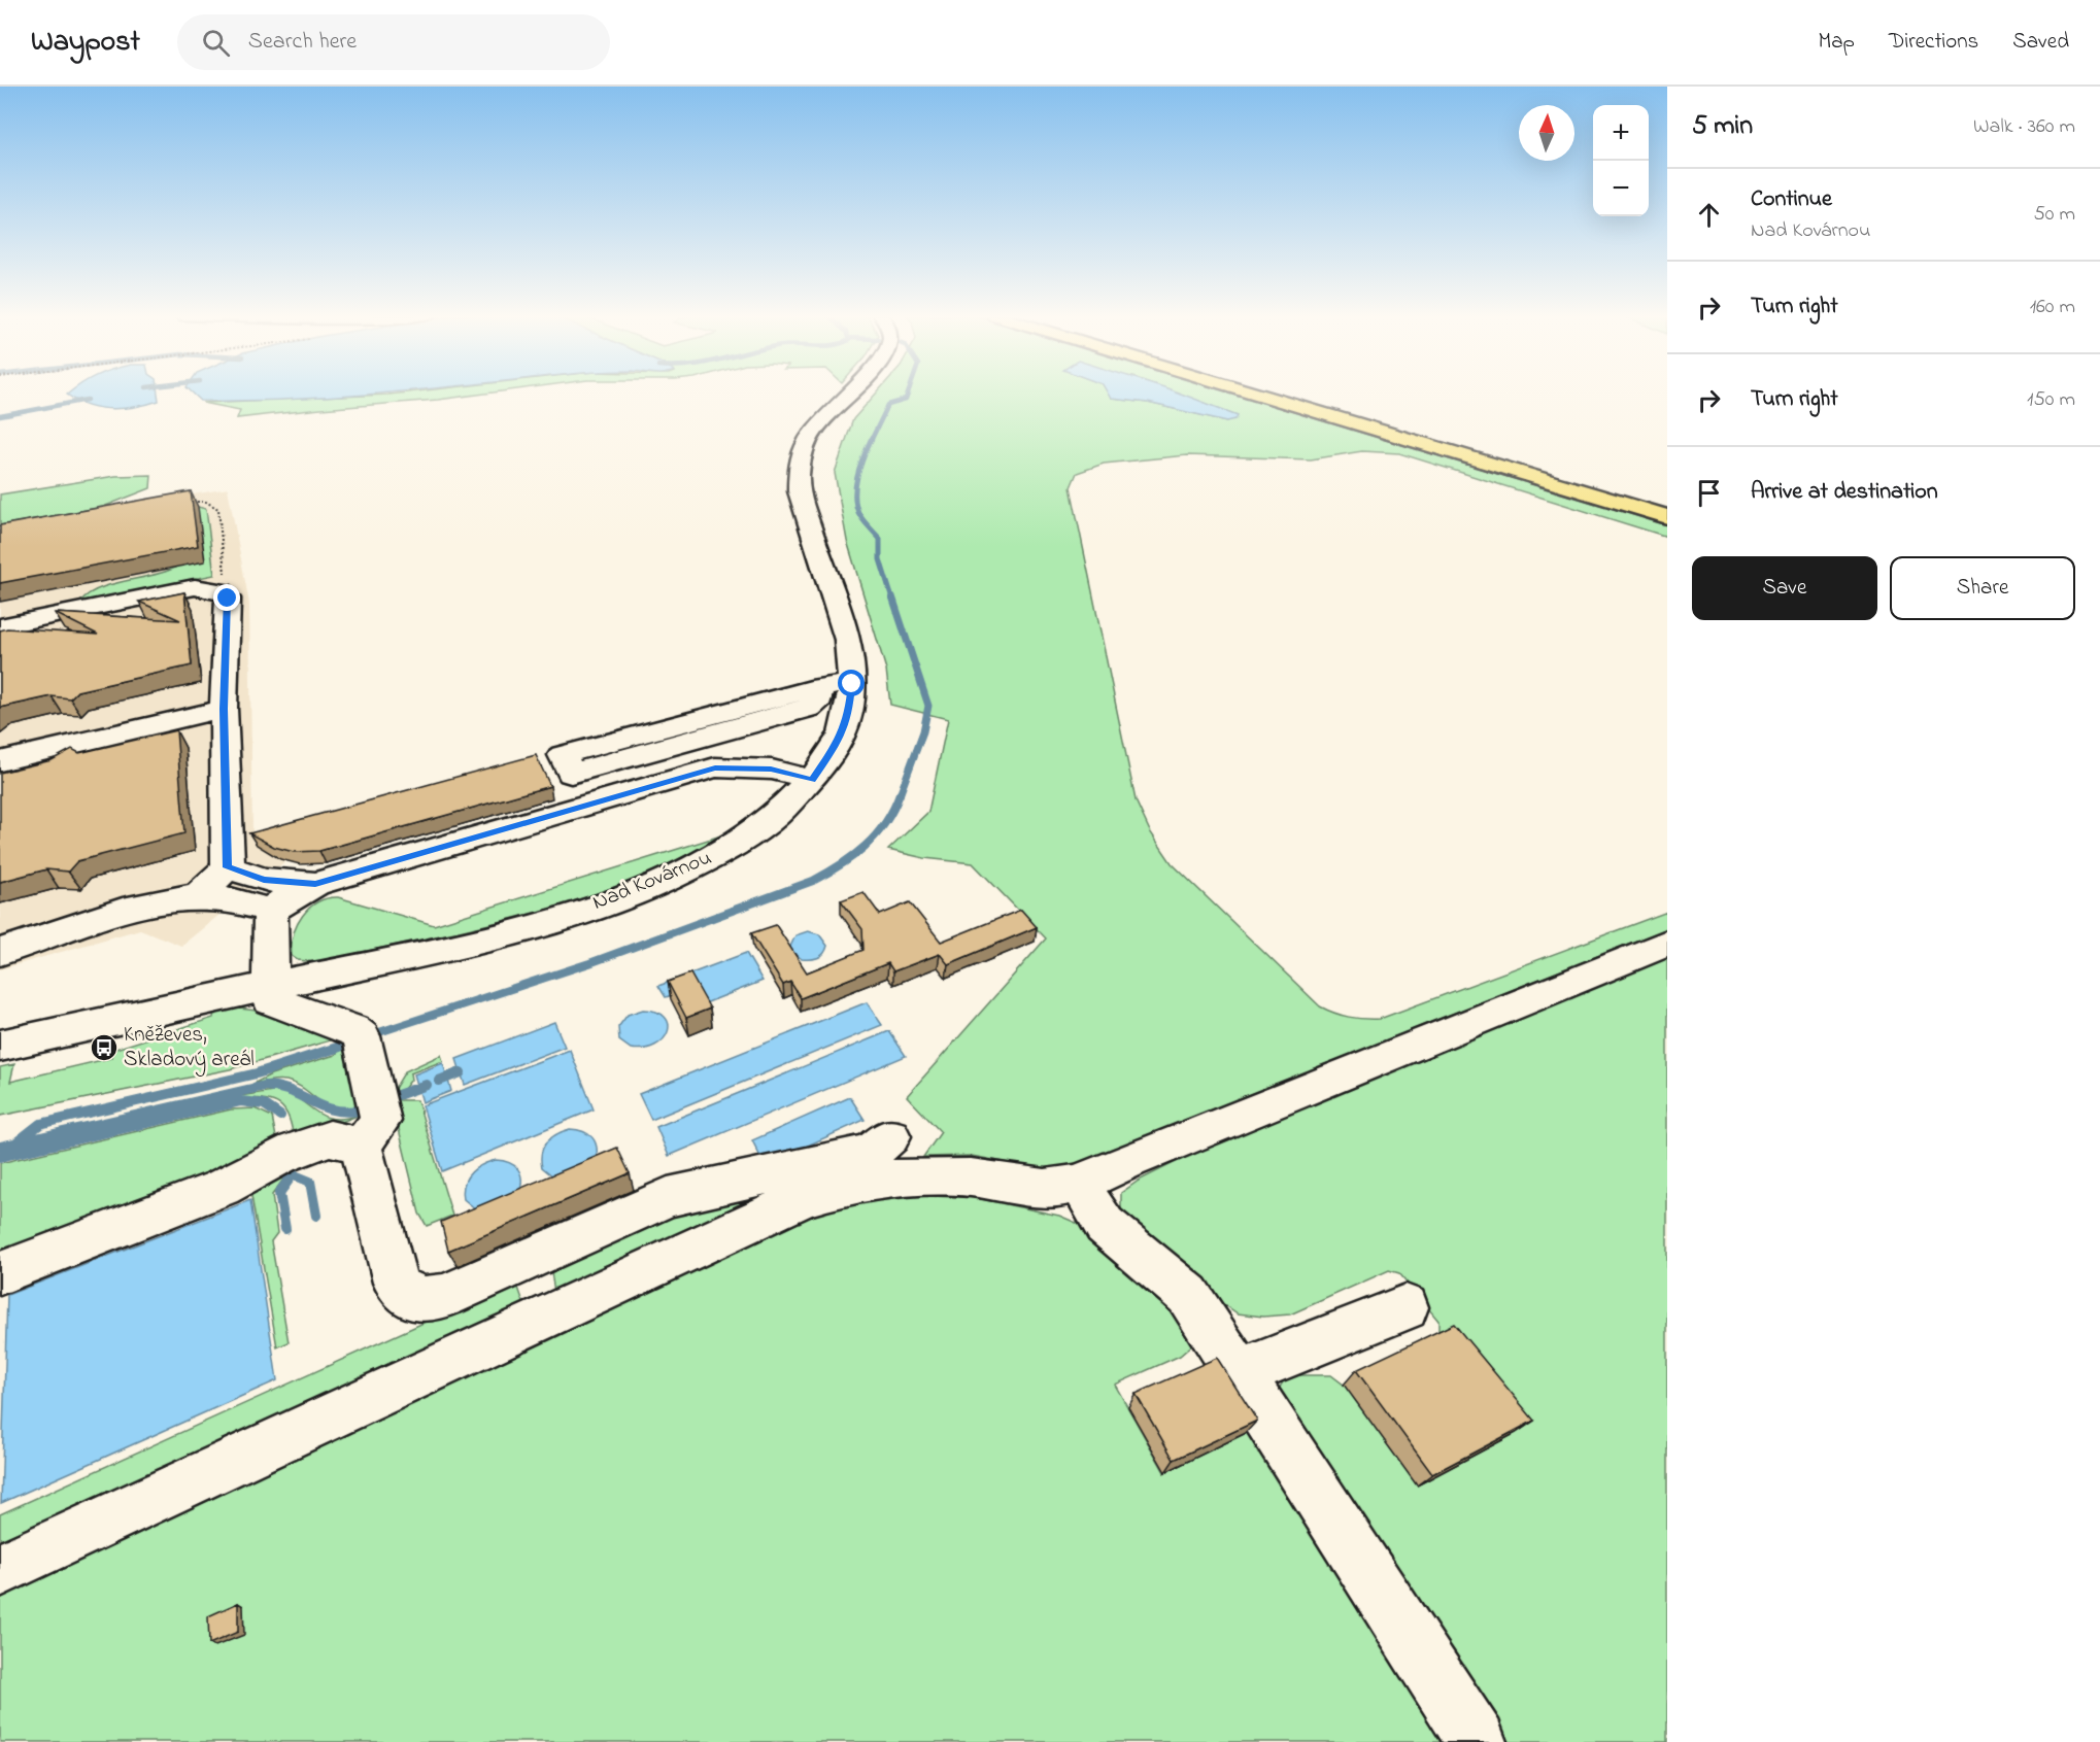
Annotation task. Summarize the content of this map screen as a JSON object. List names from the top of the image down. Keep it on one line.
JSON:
{"streets":{"street":["Nad Kovárnou"]},"places":{"bus stop":["Kněževes, Skladový areál"]},"north":"top","page":{"header":"Waypost","search":"Search here","nav":["Map","Directions","Saved"],"heading":["5 min","Walk · 360 m"],"map_buttons":["+","−"],"list":[["Continue","Nad Kovárnou","50 m"],["Turn right","160 m"],["Turn right","150 m"],"Arrive at destination"],"buttons":["Save","Share"]}}
